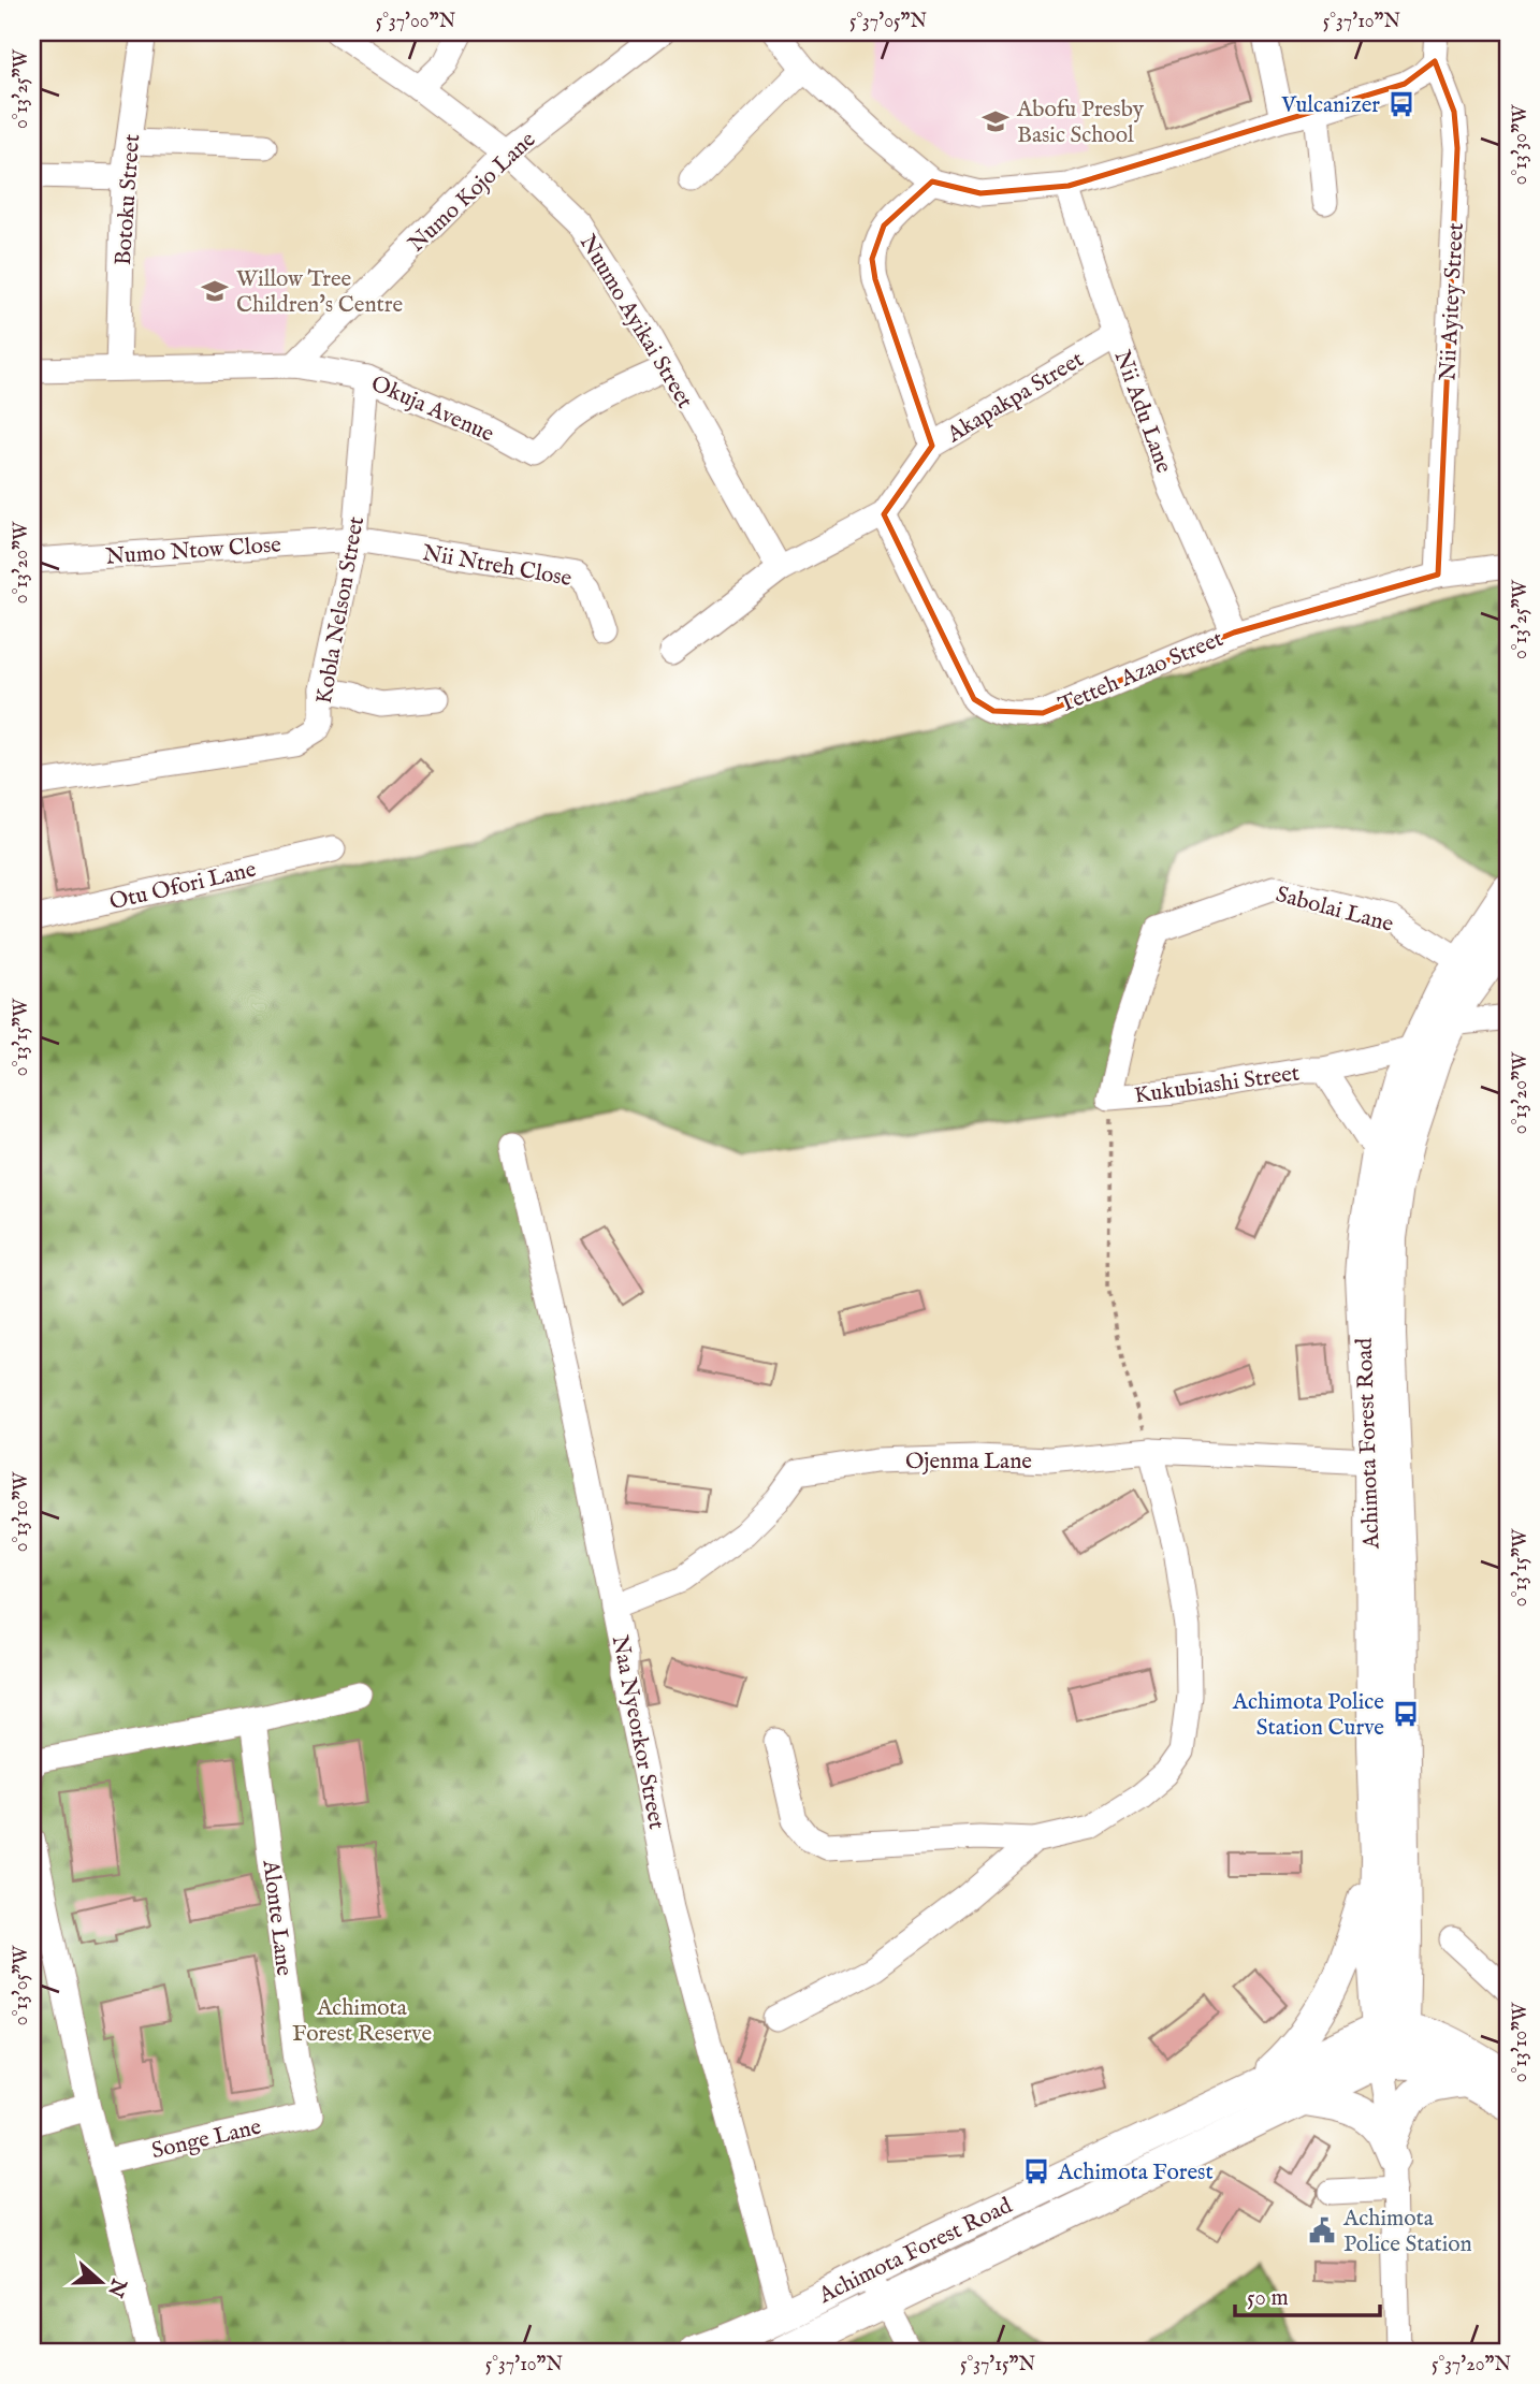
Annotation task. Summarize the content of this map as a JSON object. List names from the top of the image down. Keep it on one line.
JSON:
{"streets":{"main road":["Achimota Forest Road"],"street":["Numo Kojo Lane","Botoku Street","Nii Ayitey Street","Nuumo Ayikai Street","Akapakpa Street","Okuja Avenue","Nii Adu Lane","Numo Ntow Close","Nii Ntreh Close","Kobla Nelson Street","Tetteh Azao Street","Otu Ofori Lane","Sabolai Lane","Kukubiashi Street","Ojenma Lane","Naa Nyeorkor Street","Alonte Lane","Songe Lane"]},"crossings":[["Numo Kojo Lane","Nuumo Ayikai Street"],["Numo Kojo Lane","Okuja Avenue"],["Botoku Street","Okuja Avenue"],["Nii Ayitey Street","Tetteh Azao Street"],["Nuumo Ayikai Street","Akapakpa Street"],["Nuumo Ayikai Street","Okuja Avenue"],["Akapakpa Street","Nii Adu Lane"],["Akapakpa Street","Tetteh Azao Street"],["Okuja Avenue","Kobla Nelson Street"],["Nii Adu Lane","Tetteh Azao Street"],["Numo Ntow Close","Nii Ntreh Close"],["Numo Ntow Close","Kobla Nelson Street"],["Nii Ntreh Close","Kobla Nelson Street"],["Sabolai Lane","Kukubiashi Street"],["Sabolai Lane","Achimota Forest Road"],["Kukubiashi Street","Achimota Forest Road"],["Achimota Forest Road","Ojenma Lane"],["Achimota Forest Road","Naa Nyeorkor Street"],["Ojenma Lane","Naa Nyeorkor Street"],["Alonte Lane","Songe Lane"]],"parks":["Achimota Forest Reserve"],"places":{"bus stop":["Vulcanizer","Achimota Police Station Curve","Achimota Forest"],"school or university":["Abofu Presby Basic School","Willow Tree Children's Centre"],"public building":["Achimota Police Station"]},"scale_bar":"50 m","north":"right","coordinates":["5°37'00\"N","5°37'05\"N","5°37'10\"N","0°13'25\"W","0°13'30\"W","0°13'20\"W","0°13'15\"W","0°13'10\"W","0°13'05\"W","5°37'15\"N","5°37'20\"N"]}
